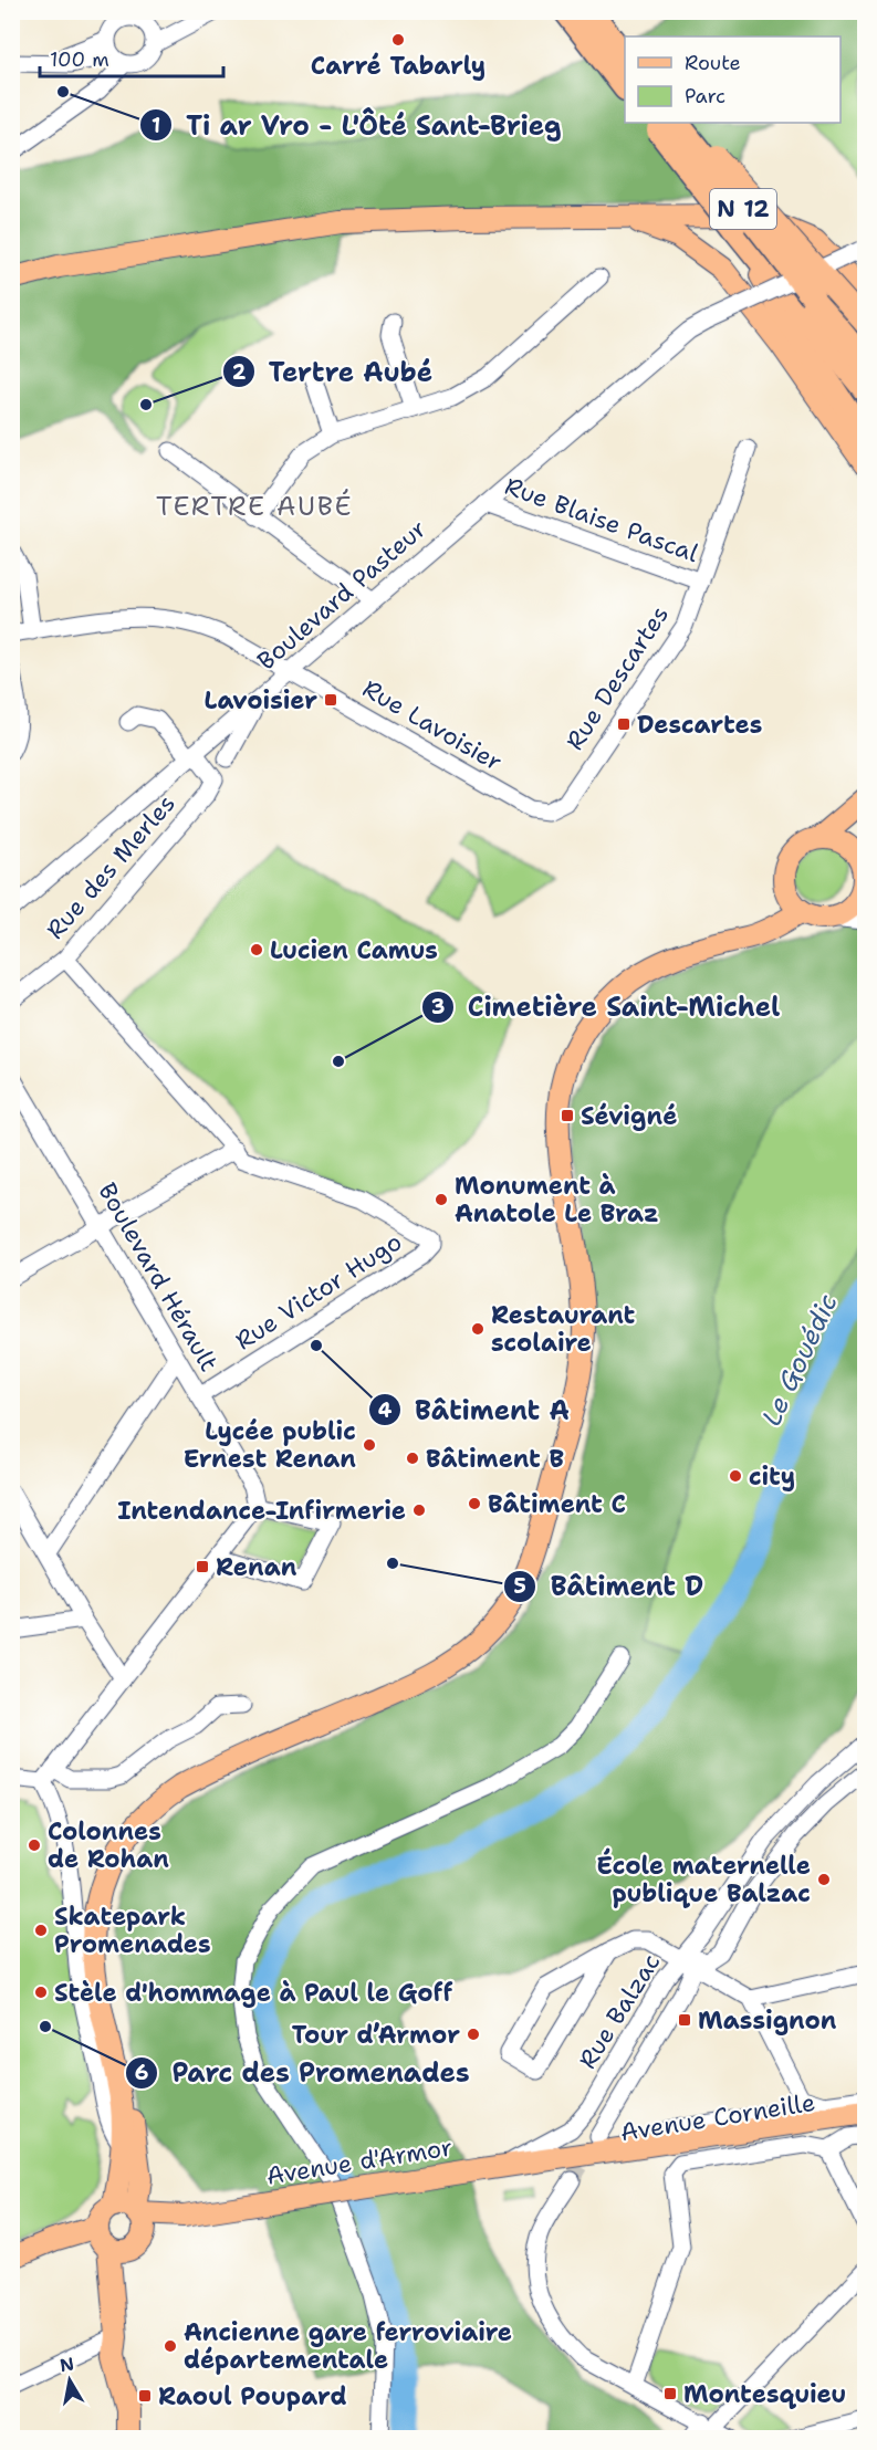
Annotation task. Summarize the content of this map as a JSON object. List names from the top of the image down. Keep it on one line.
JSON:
{"streets":{"highway":["N 12"],"main road":["Avenue Corneille","Avenue d'Armor"],"street":["Rue Blaise Pascal","Boulevard Pasteur","Rue Descartes","Rue Lavoisier","Rue des Merles","Boulevard Hérault","Rue Victor Hugo","Rue Balzac"]},"crossings":[["Rue Blaise Pascal","Boulevard Pasteur"],["Rue Blaise Pascal","Rue Descartes"],["Boulevard Pasteur","Rue Lavoisier"],["Boulevard Pasteur","Rue des Merles"],["Rue Descartes","Rue Lavoisier"],["Boulevard Hérault","Rue Victor Hugo"],["Rue Balzac","Avenue d'Armor"],["Avenue Corneille","Avenue d'Armor"]],"districts":["TERTRE AUBÉ"],"water":["Le Gouédic"],"places":{"other":["Carré Tabarly","Ti ar Vro - L'Ôté Sant-Brieg","Tertre Aubé","Lucien Camus","Cimetière Saint-Michel","Monument à Anatole Le Braz","Restaurant scolaire","Bâtiment A","Lycée public Ernest Renan","Bâtiment B","city","Bâtiment C","Intendance-Infirmerie","Bâtiment D","Colonnes de Rohan","École maternelle publique Balzac","Skatepark Promenades","Stèle d'hommage à Paul le Goff","Parc des Promenades","Tour d’Armor","Ancienne gare ferroviaire départementale"],"transit":["Lavoisier","Descartes","Sévigné","Renan","Massignon","Montesquieu","Raoul Poupard"]},"legend":["Route","Parc"],"scale_bar":"100 m","north":"top"}
